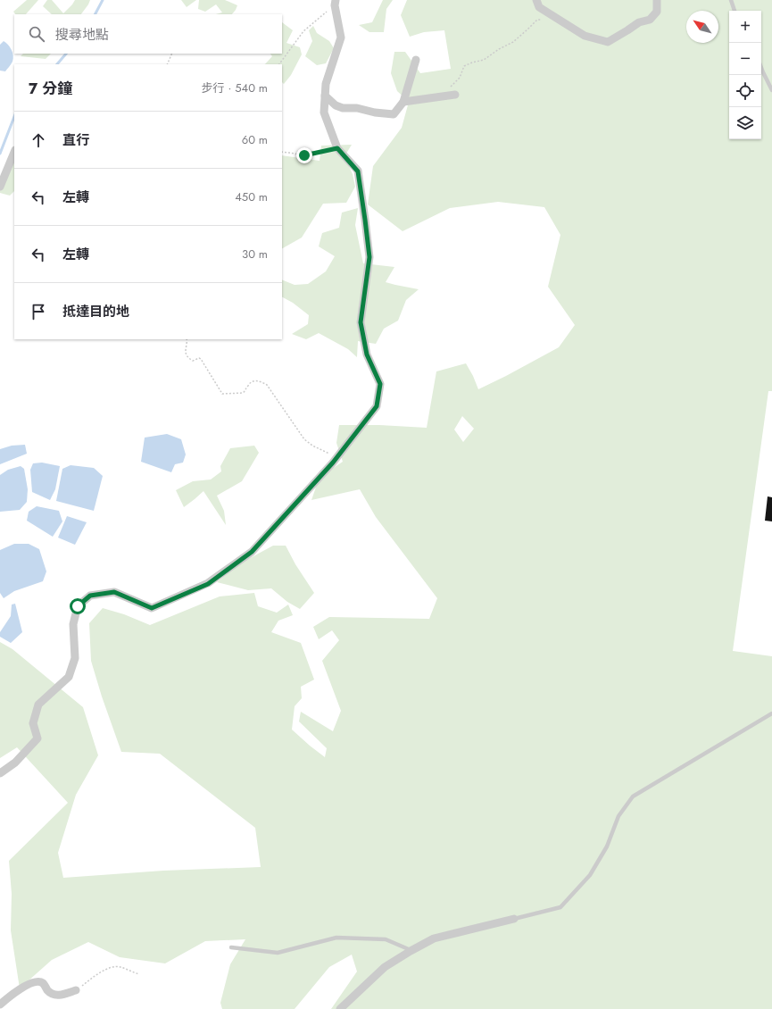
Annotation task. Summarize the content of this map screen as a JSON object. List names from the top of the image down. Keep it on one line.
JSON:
{"north":"top left","page":{"map_buttons":["+","−"],"search":"搜尋地點","heading":["7 分鐘","步行 · 540 m"],"list":[["直行","60 m"],["左轉","450 m"],["左轉","30 m"],"抵達目的地"]}}
